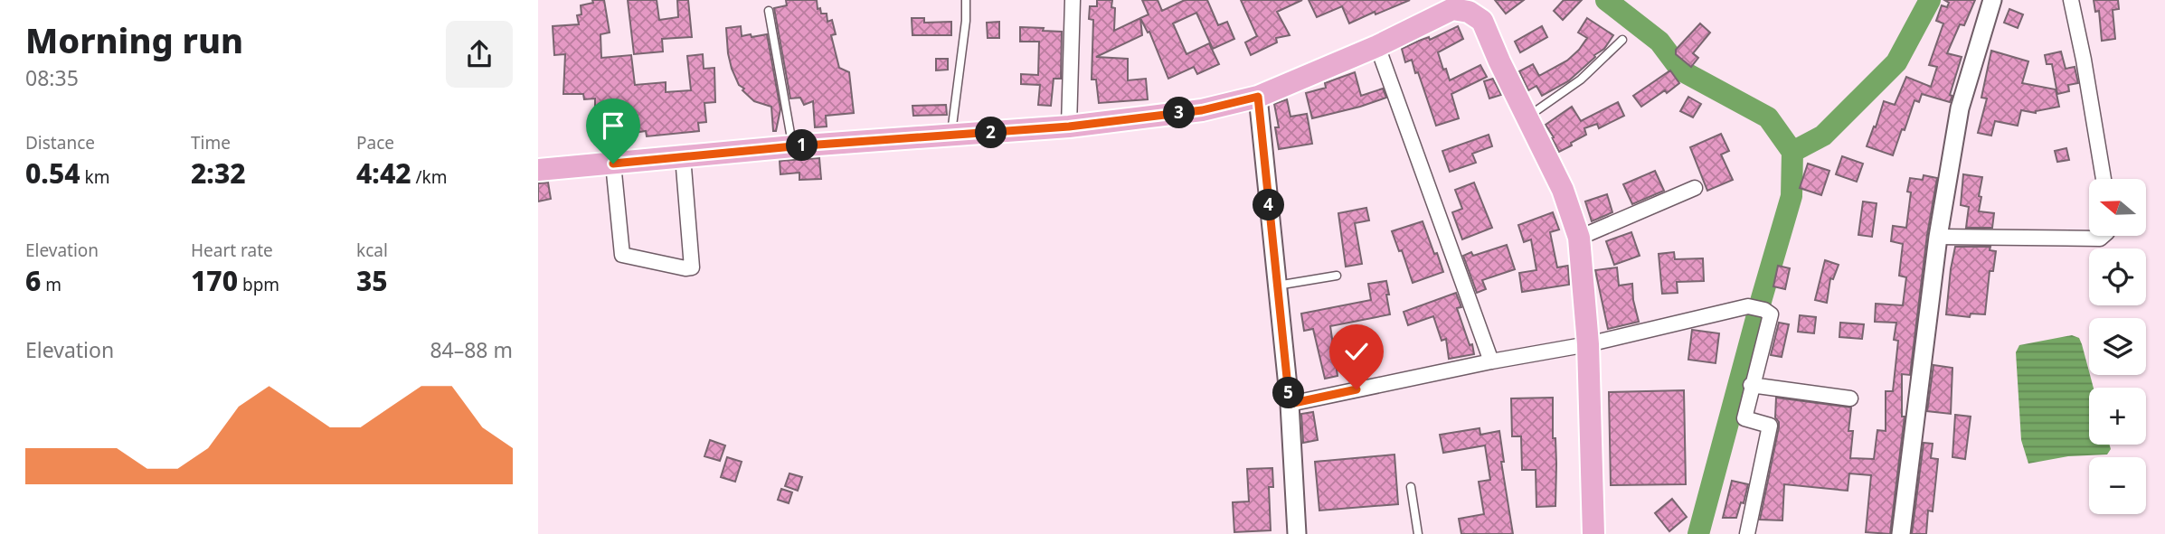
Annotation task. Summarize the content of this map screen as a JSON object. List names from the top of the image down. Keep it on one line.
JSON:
{"north":"left","page":{"heading":["Morning run","08:35"],"pins":["3","2","1","4","5"],"stats":[["Distance","0.54 km"],["Time","2:32"],["Pace","4:42 /km"],["Elevation","6 m"],["Heart rate","170 bpm"],["kcal","35"]],"map_buttons":["+","−"],"chart":["Elevation","84–88 m"]}}
